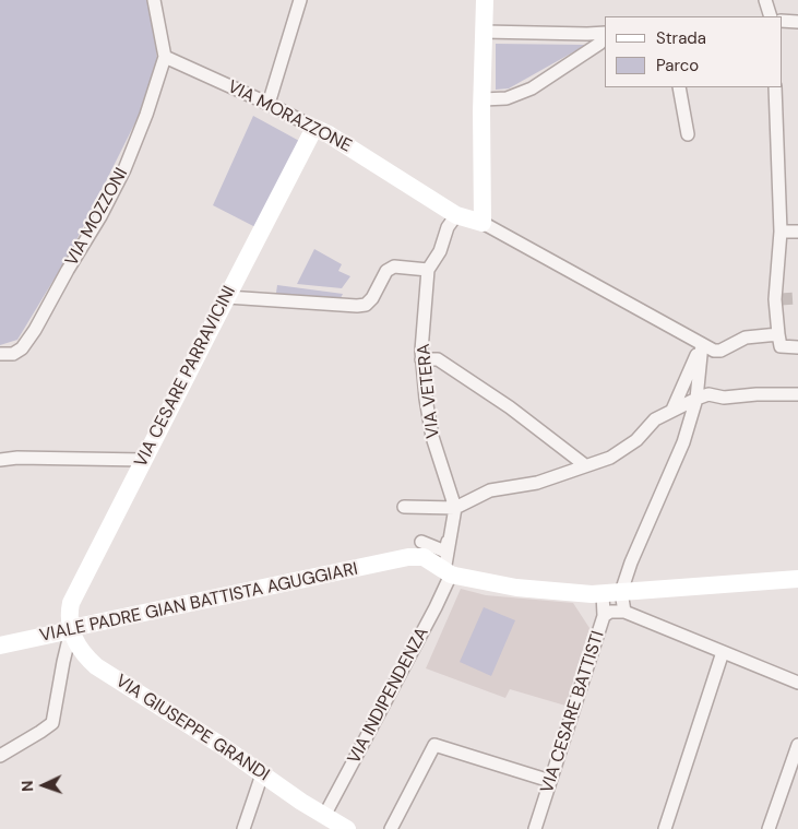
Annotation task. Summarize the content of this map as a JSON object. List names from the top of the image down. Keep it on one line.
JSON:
{"streets":{"main road":["VIA MORAZZONE","VIA CESARE PARRAVICINI","VIALE PADRE GIAN BATTISTA AGUGGIARI","VIA GIUSEPPE GRANDI"],"street":["VIA MOZZONI","VIA VETERA","VIA INDIPENDENZA","VIA CESARE BATTISTI"]},"crossings":[["VIA MORAZZONE","VIA MOZZONI"],["VIA MORAZZONE","VIA CESARE PARRAVICINI"],["VIA CESARE PARRAVICINI","VIALE PADRE GIAN BATTISTA AGUGGIARI"],["VIA CESARE PARRAVICINI","VIA GIUSEPPE GRANDI"],["VIA VETERA","VIA INDIPENDENZA"],["VIALE PADRE GIAN BATTISTA AGUGGIARI","VIA INDIPENDENZA"],["VIALE PADRE GIAN BATTISTA AGUGGIARI","VIA CESARE BATTISTI"],["VIALE PADRE GIAN BATTISTA AGUGGIARI","VIA GIUSEPPE GRANDI"],["VIA INDIPENDENZA","VIA GIUSEPPE GRANDI"]],"legend":["Strada","Parco"],"north":"left"}
